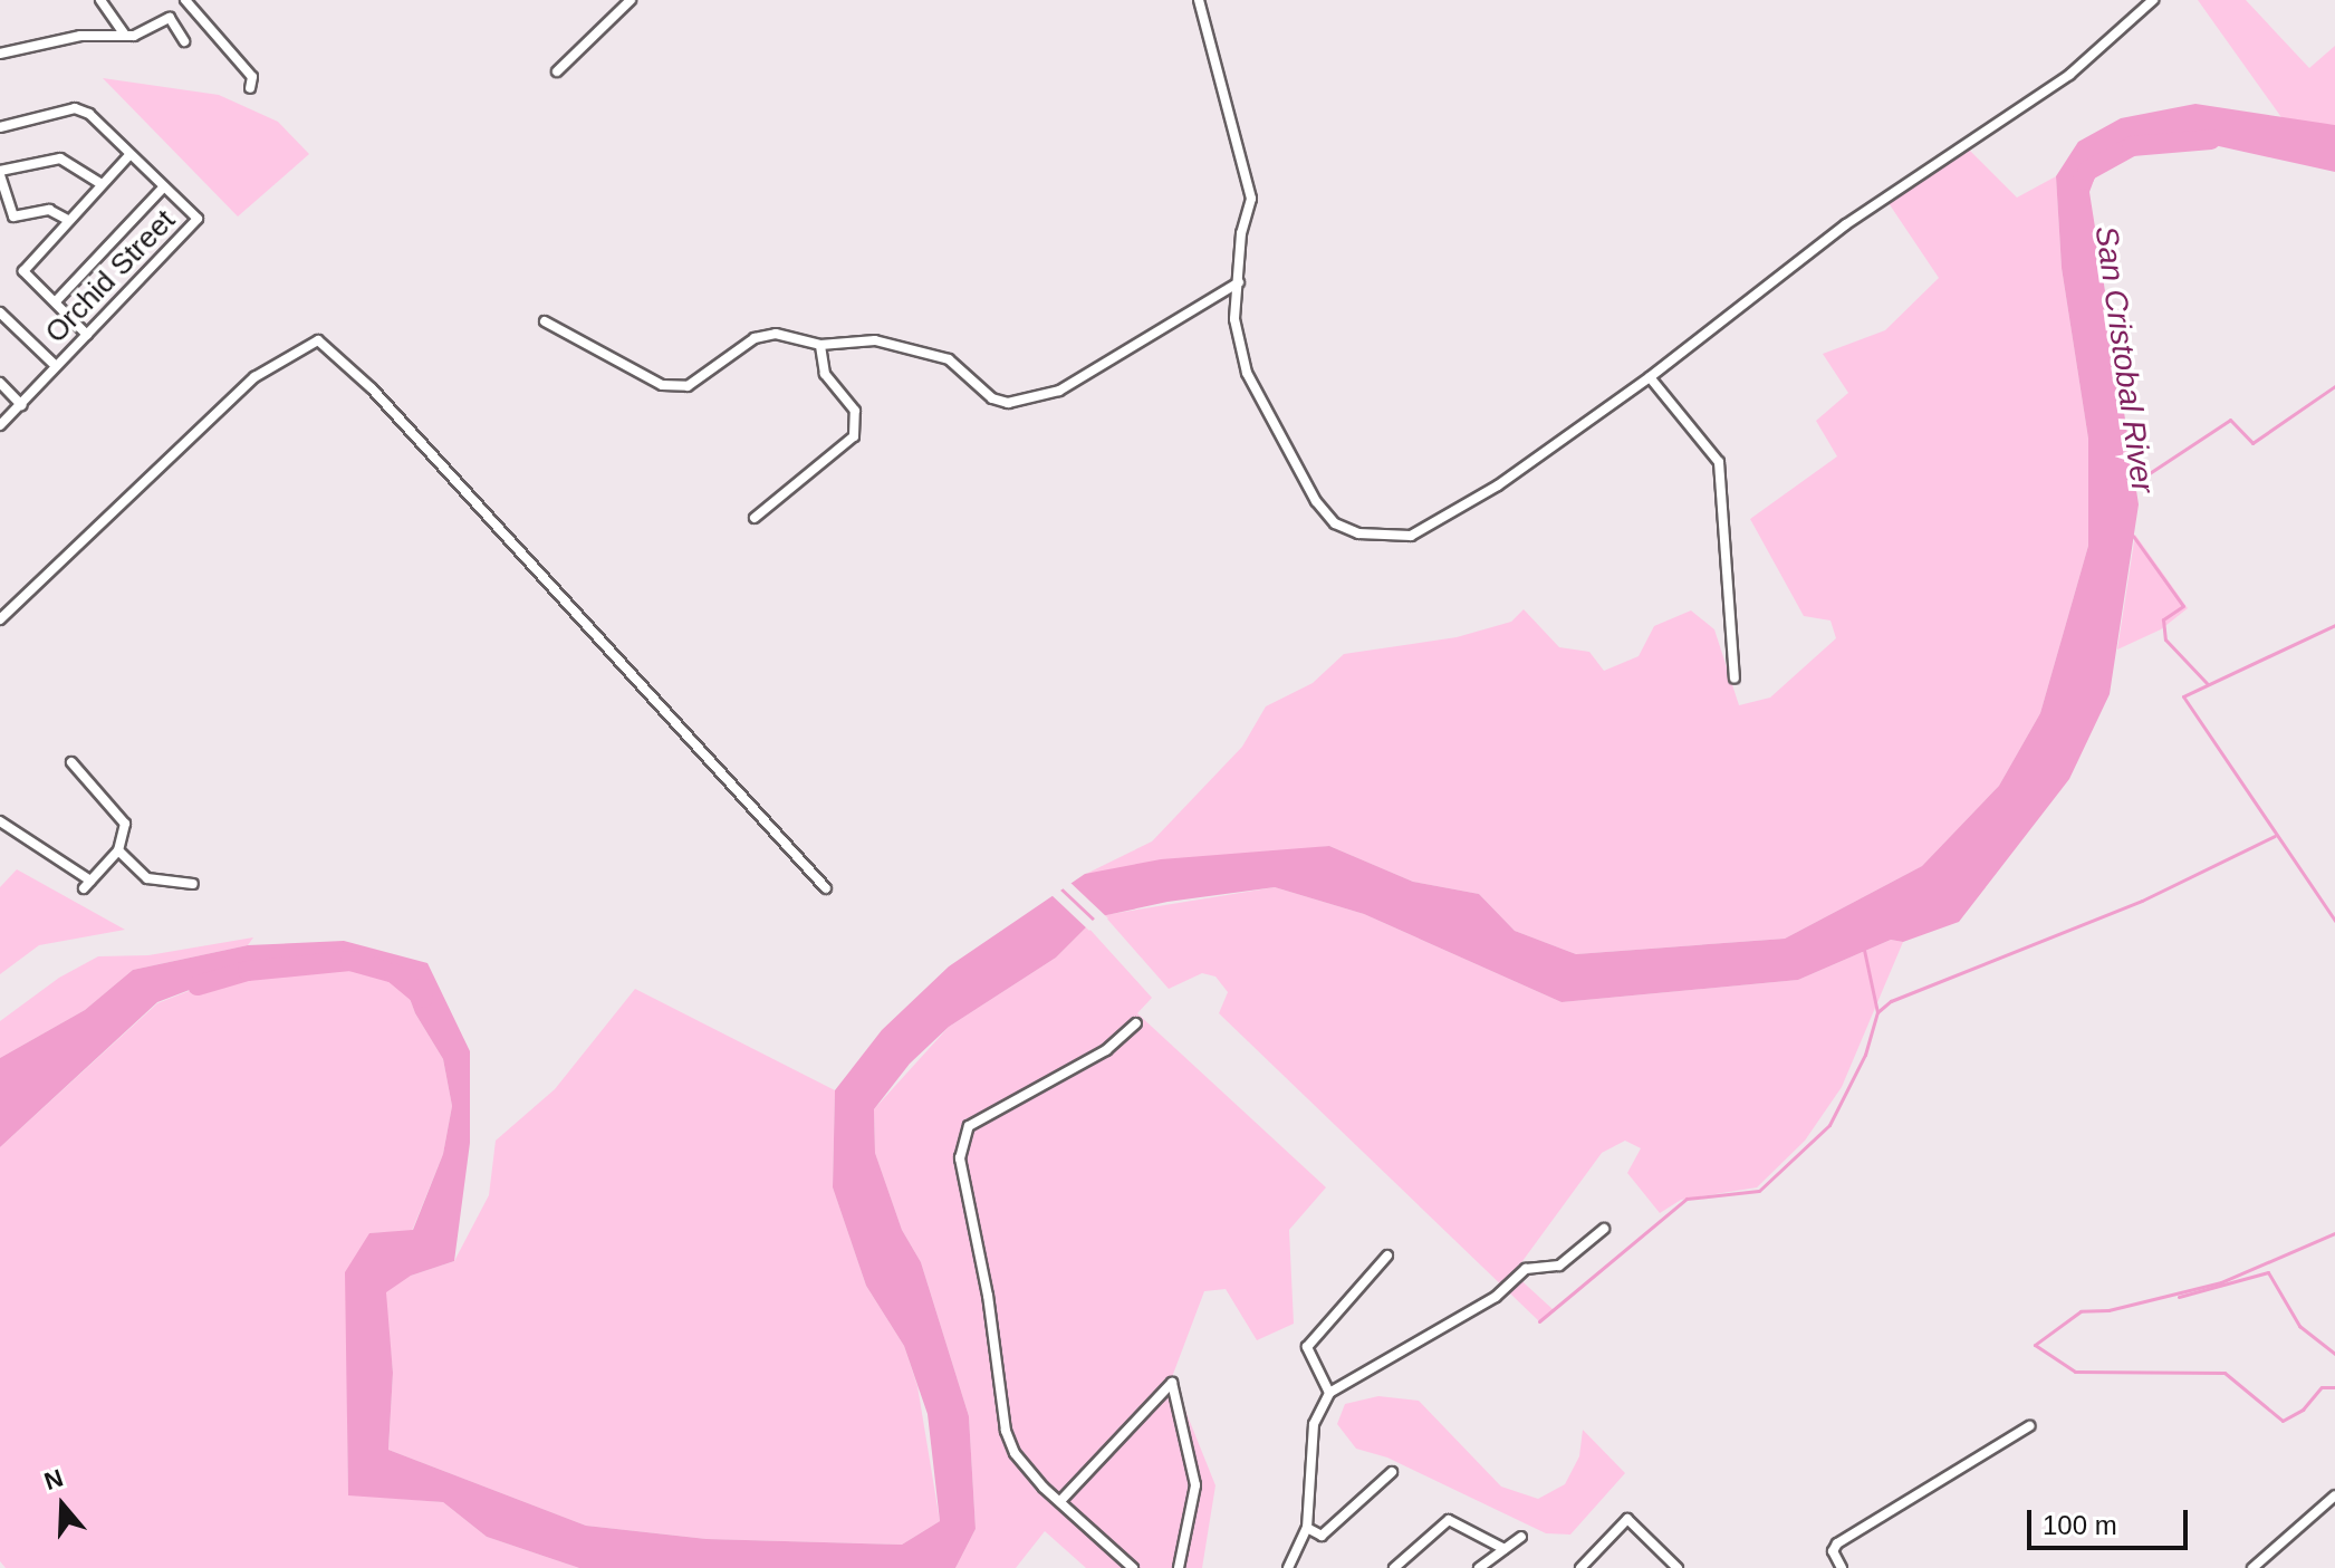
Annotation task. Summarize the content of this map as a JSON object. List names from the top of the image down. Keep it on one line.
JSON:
{"streets":{"street":["Orchid Street"]},"water":["San Cristobal River"],"scale_bar":"100 m","north":"top"}
